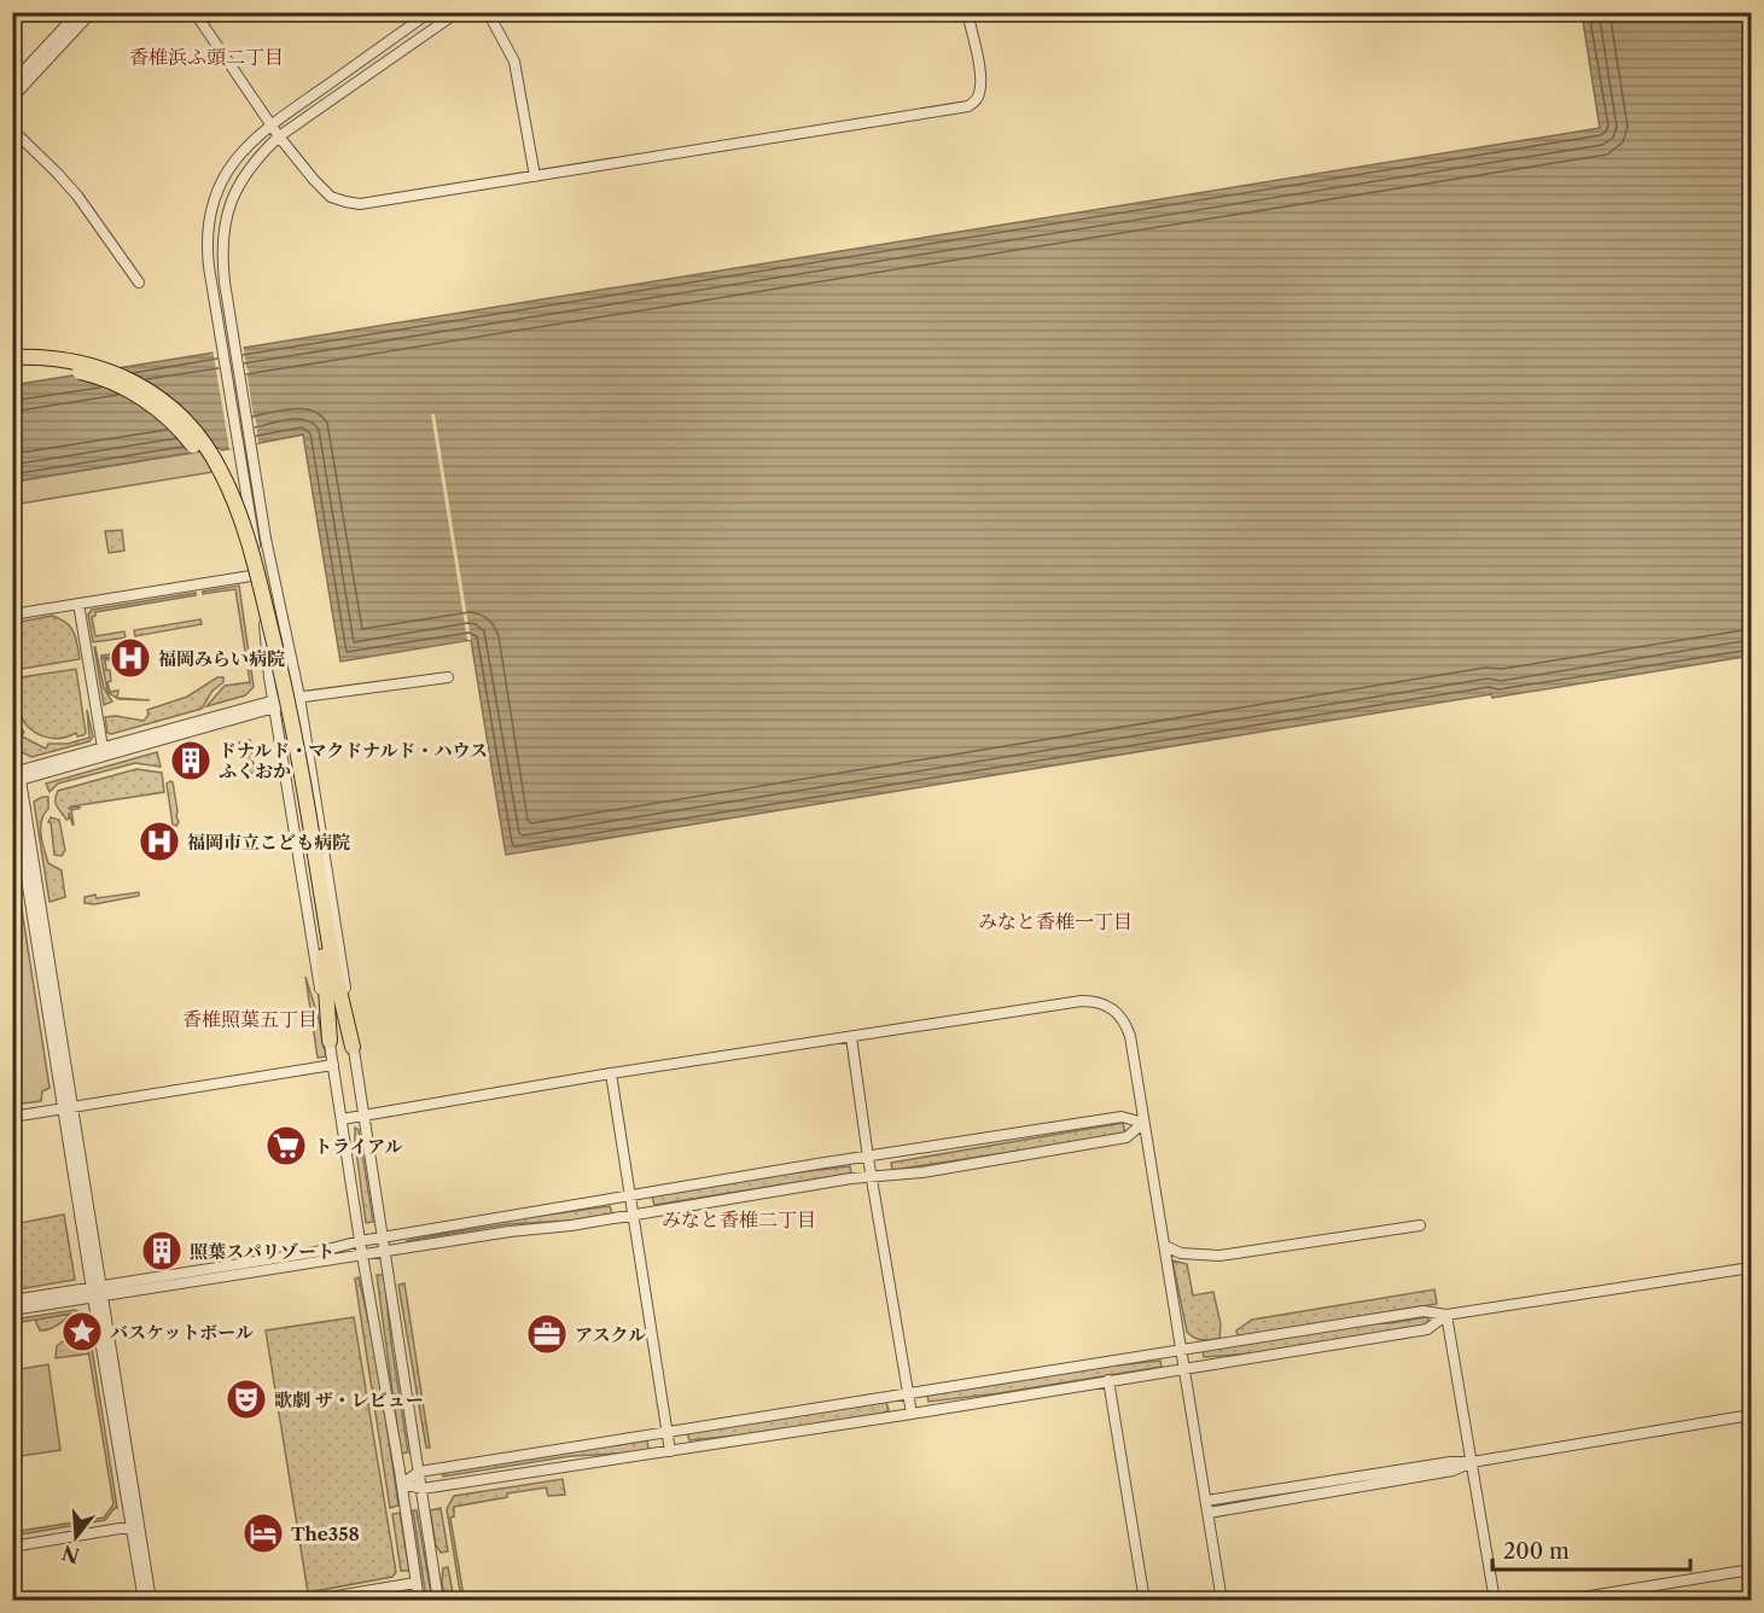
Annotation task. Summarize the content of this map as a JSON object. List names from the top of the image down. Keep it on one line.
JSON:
{"districts":["香椎浜ふ頭二丁目","みなと香椎一丁目","香椎照葉五丁目","みなと香椎二丁目"],"places":{"hospital":["福岡みらい病院","福岡市立こども病院"],"building":["ドナルド・マクドナルド・ハウス ふくおか","照葉スパリゾート"],"supermarket":["トライアル"],"place":["バスケットボール"],"office":["アスクル"],"theatre":["歌劇 ザ・レビュー"],"hotel":["The358"]},"scale_bar":"200 m","north":"bottom"}
